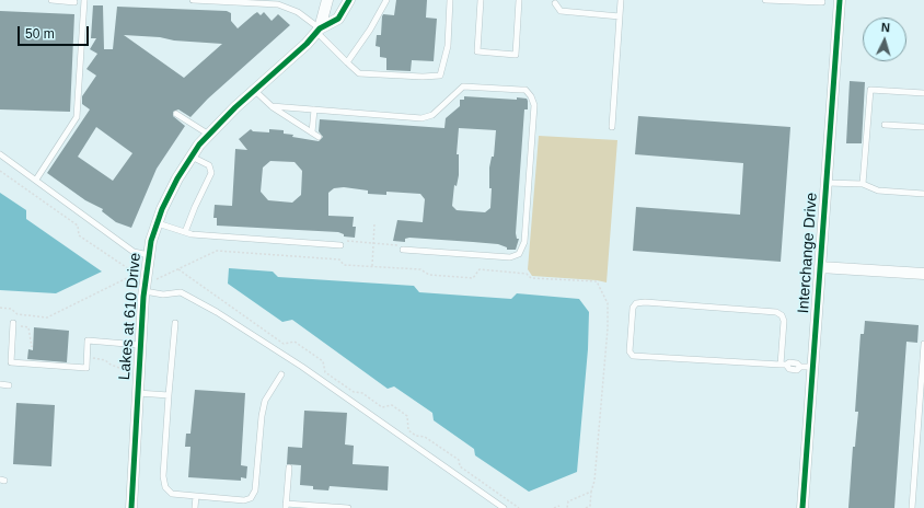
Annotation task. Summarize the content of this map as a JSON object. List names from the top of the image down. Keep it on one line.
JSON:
{"streets":{"street":["Interchange Drive","Lakes at 610 Drive"]},"scale_bar":"50 m","north":"top"}
